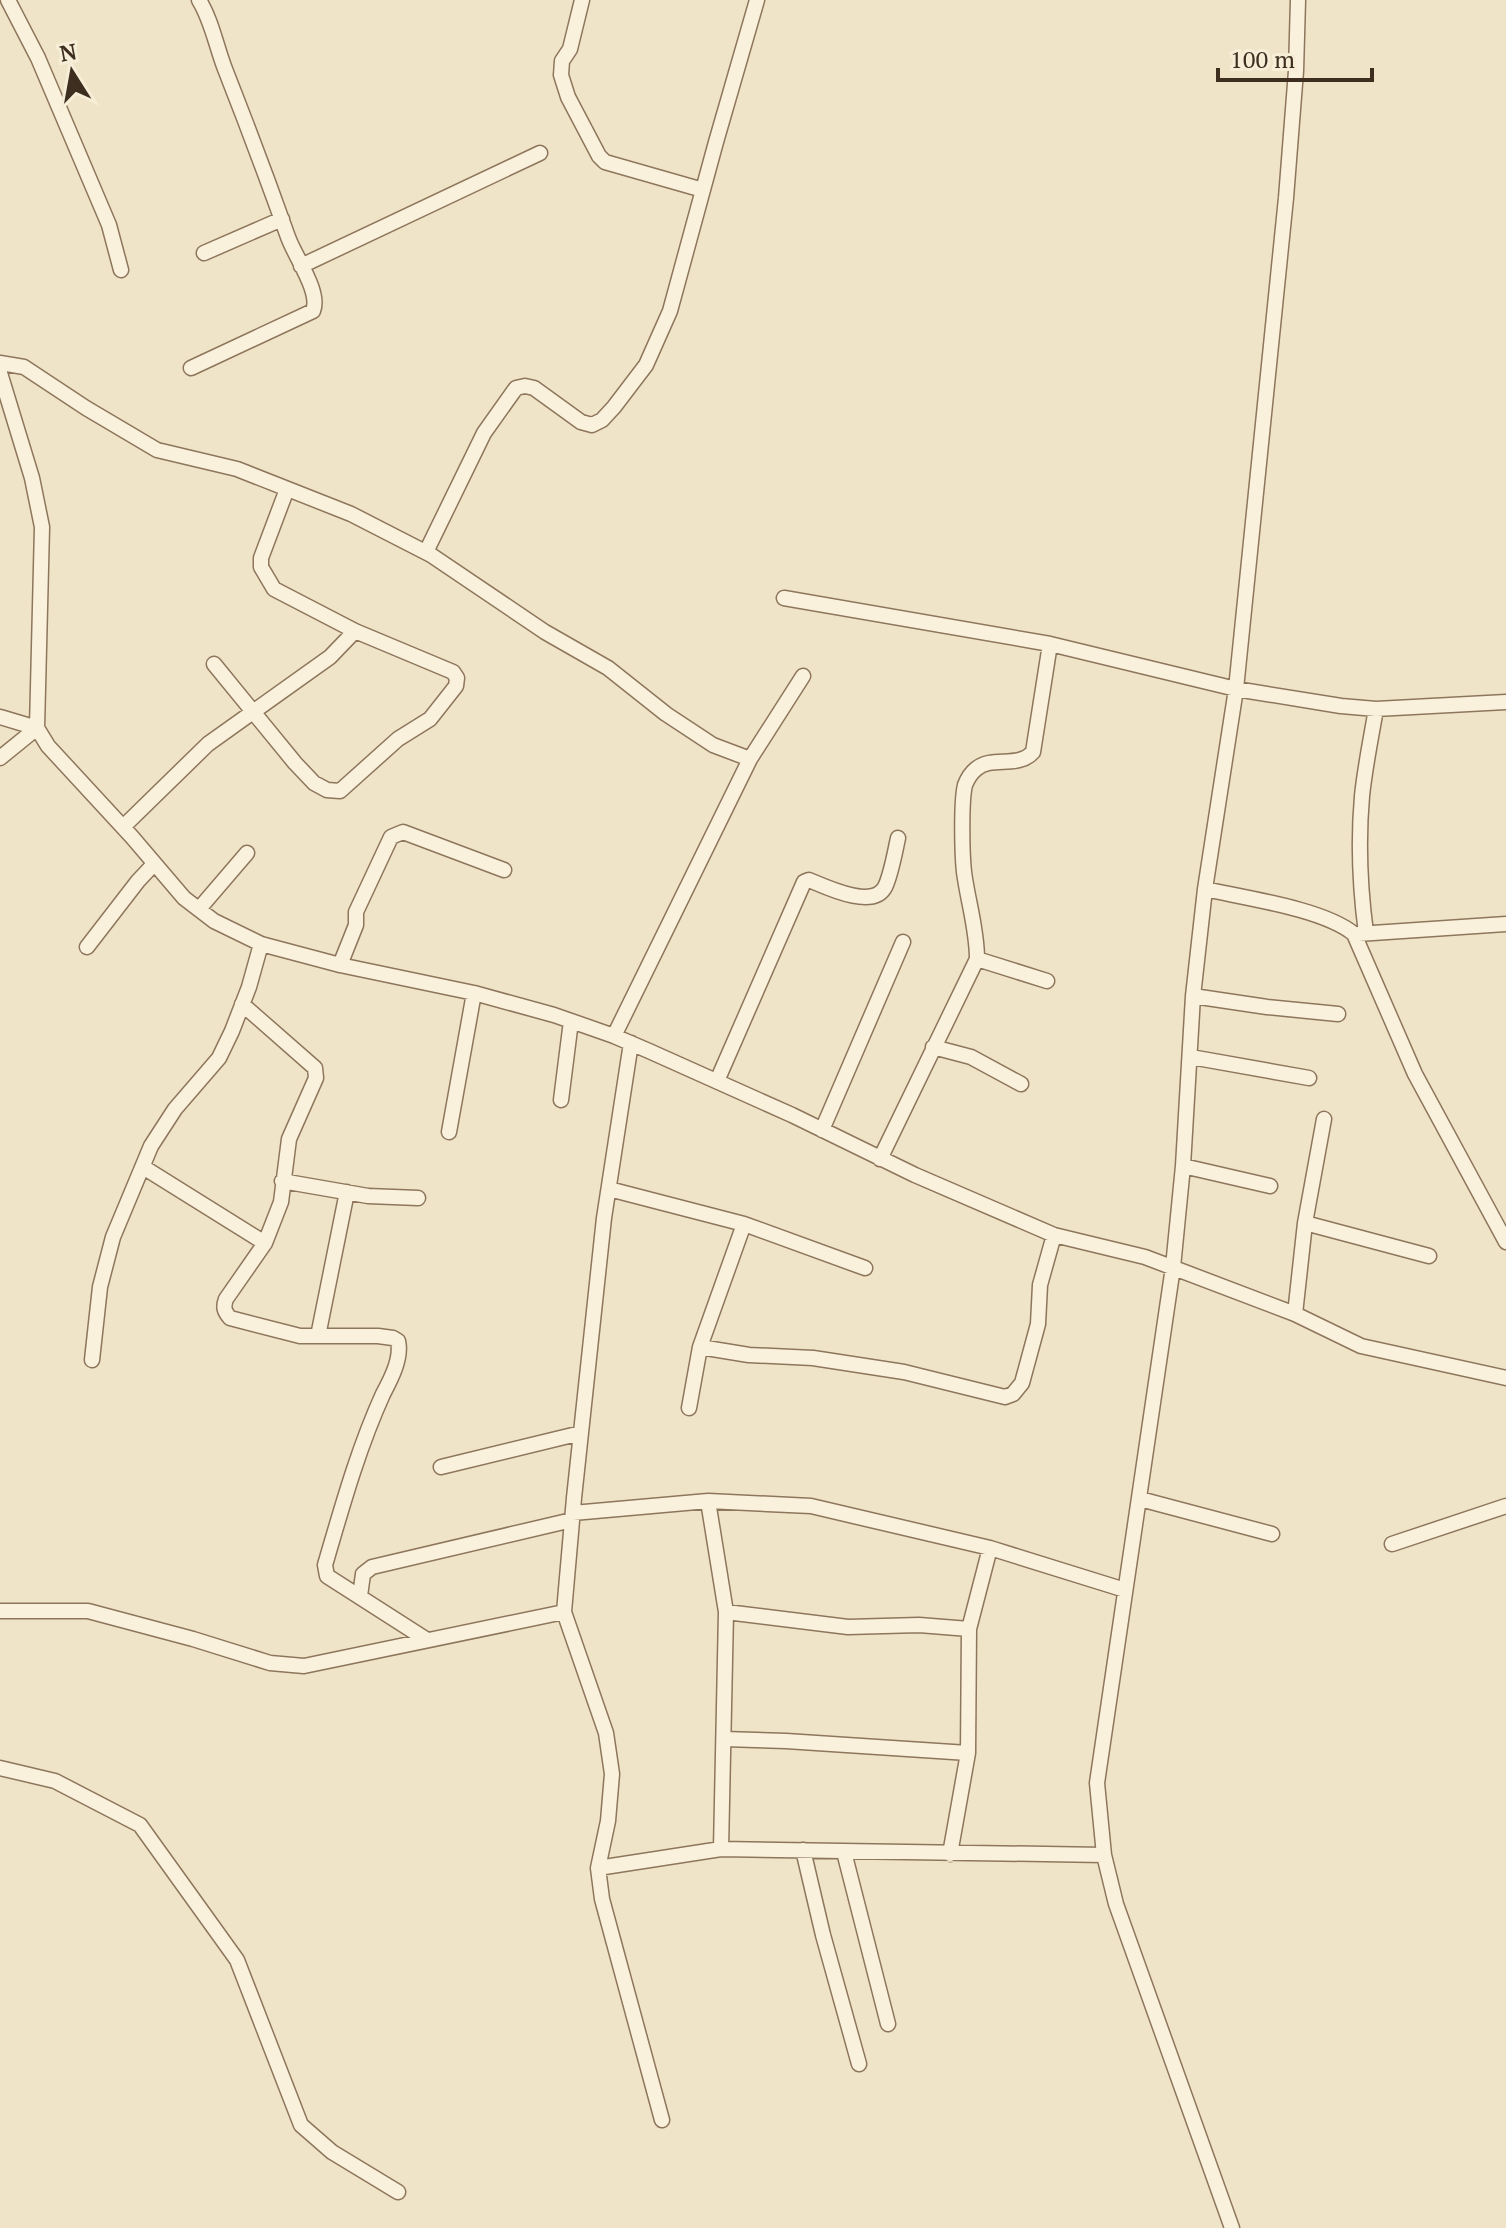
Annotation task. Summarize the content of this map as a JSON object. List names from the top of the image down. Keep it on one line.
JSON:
{"scale_bar":"100 m","north":"top"}
